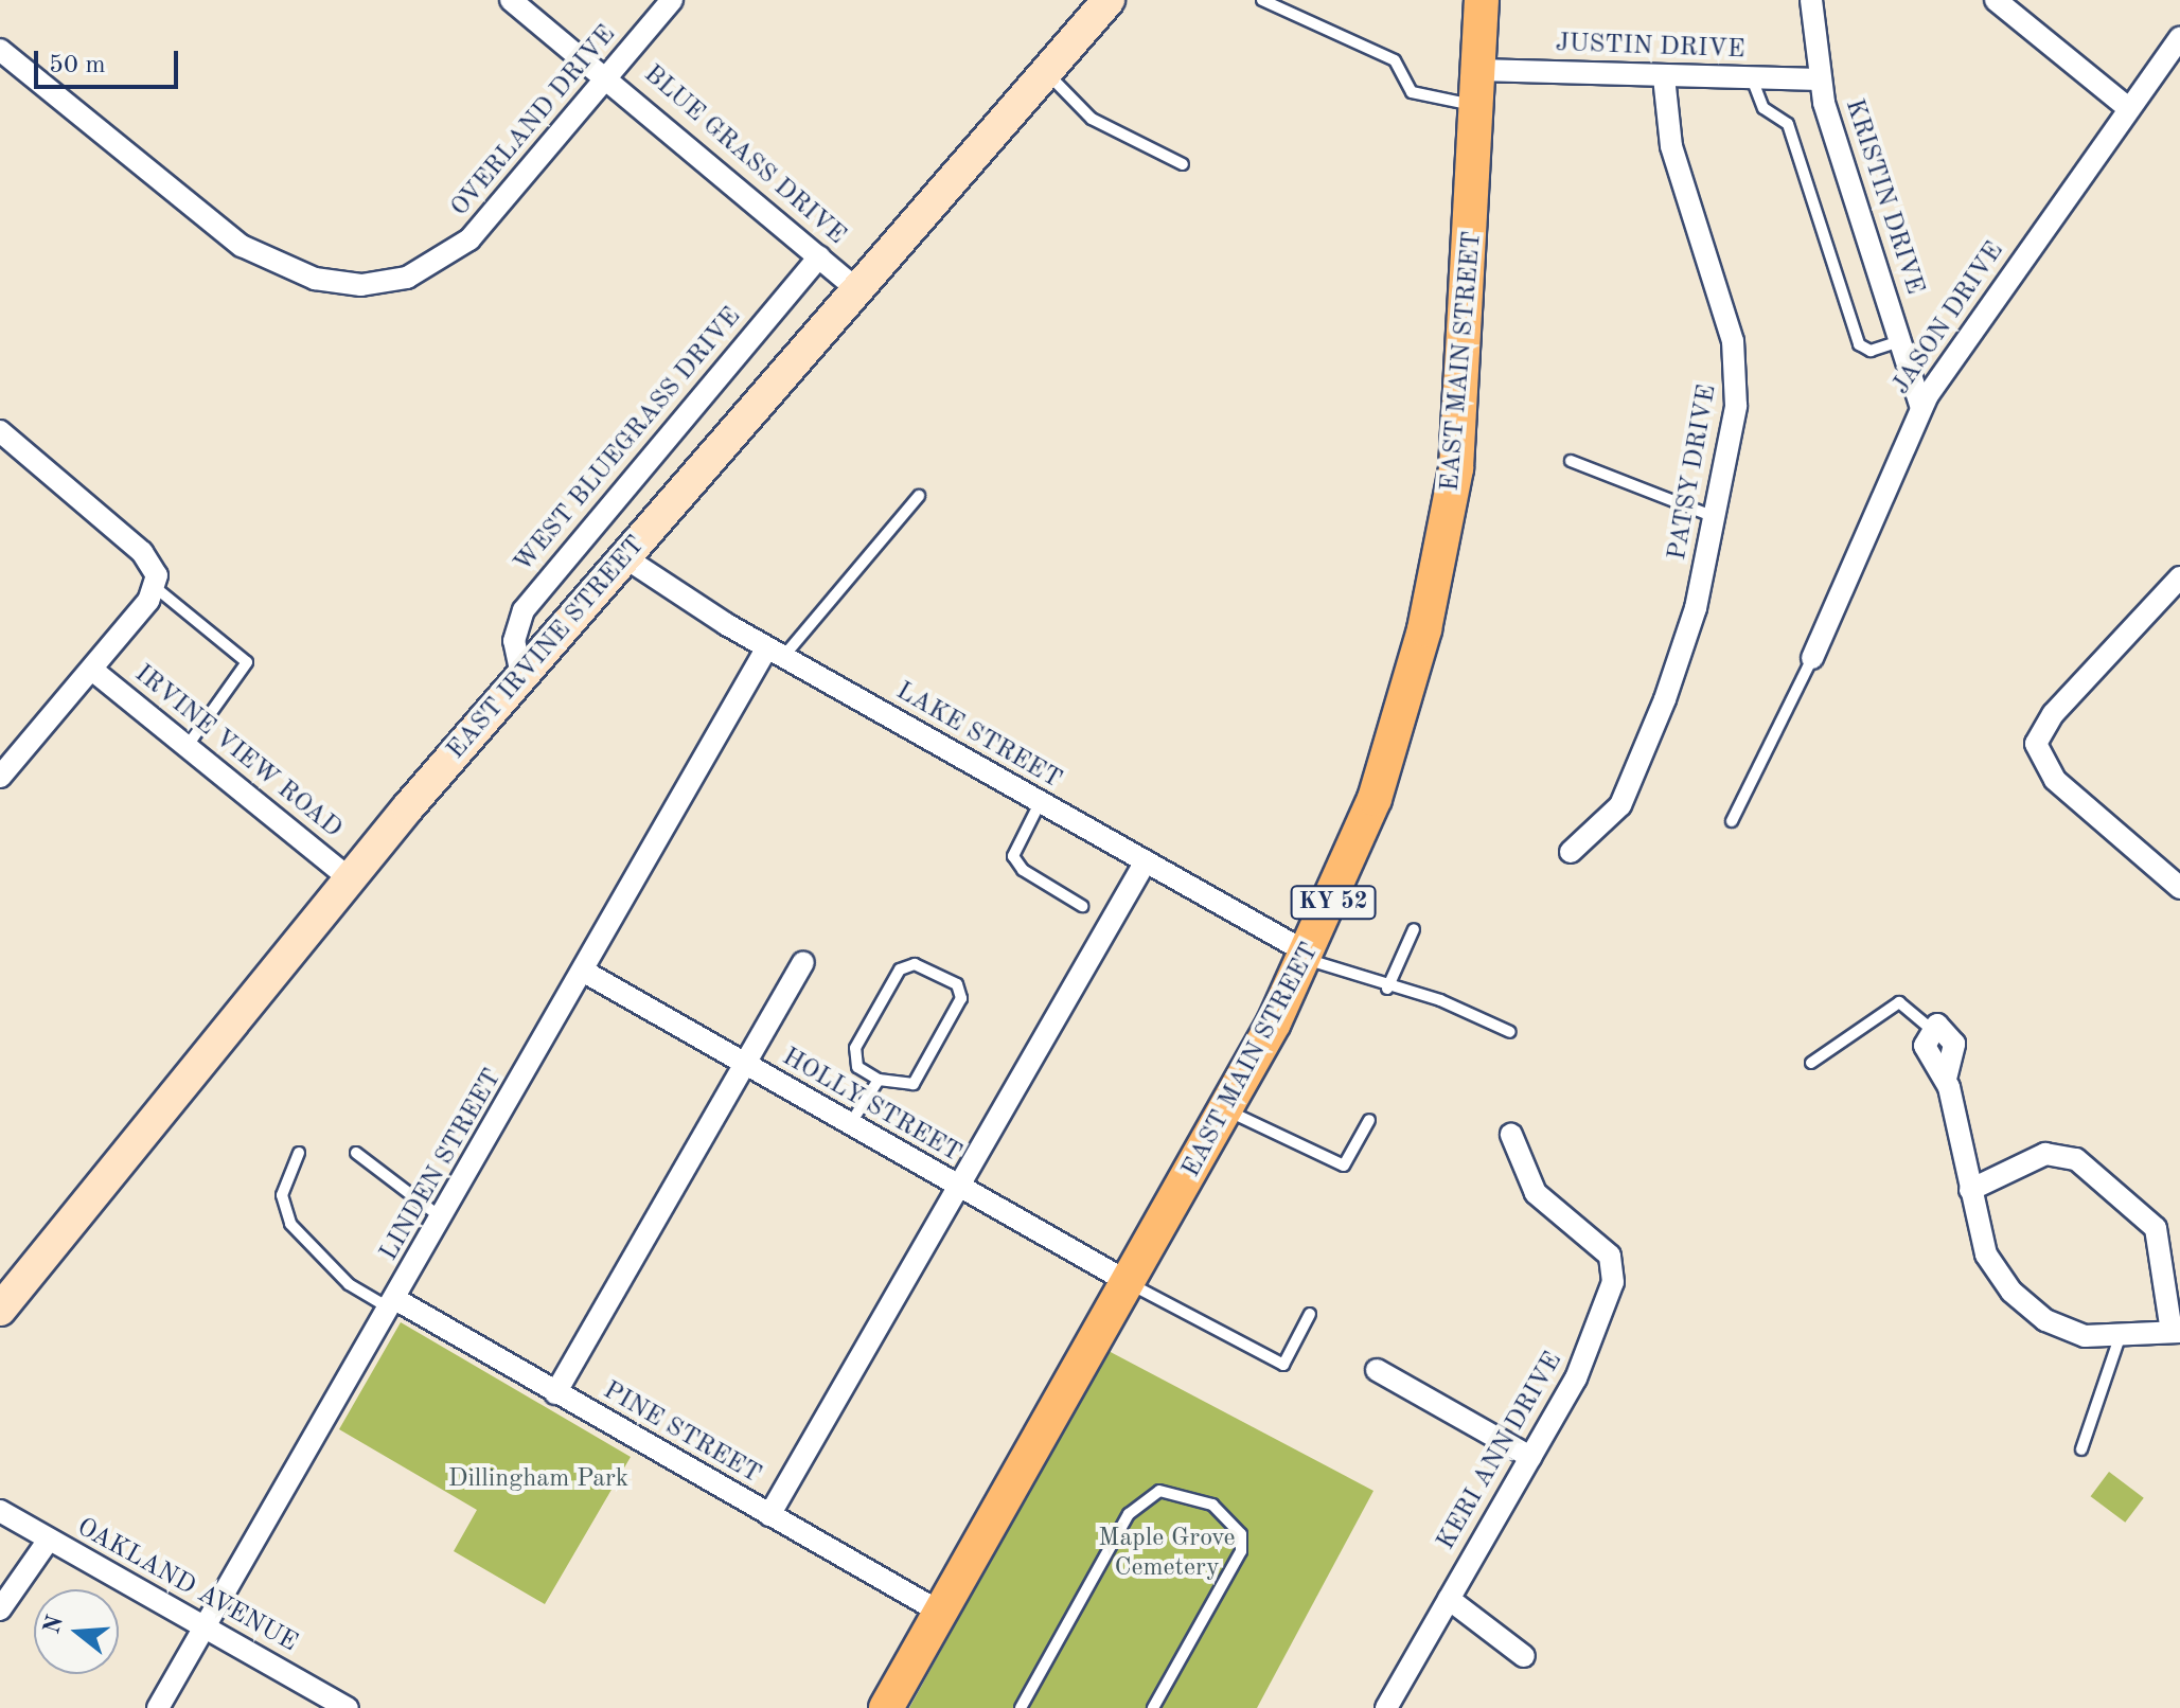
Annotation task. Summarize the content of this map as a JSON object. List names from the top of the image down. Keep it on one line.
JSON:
{"streets":{"main road":["EAST MAIN STREET","KY 52"],"street":["JUSTIN DRIVE","OVERLAND DRIVE","BLUE GRASS DRIVE","KRISTIN DRIVE","JASON DRIVE","WEST BLUEGRASS DRIVE","PATSY DRIVE","EAST IRVINE STREET","LAKE STREET","IRVINE VIEW ROAD","HOLLY STREET","LINDEN STREET","PINE STREET","KERI ANN DRIVE","OAKLAND AVENUE"]},"crossings":[["JUSTIN DRIVE","KRISTIN DRIVE"],["JUSTIN DRIVE","EAST MAIN STREET"],["JUSTIN DRIVE","PATSY DRIVE"],["OVERLAND DRIVE","BLUE GRASS DRIVE"],["BLUE GRASS DRIVE","WEST BLUEGRASS DRIVE"],["BLUE GRASS DRIVE","EAST IRVINE STREET"],["KRISTIN DRIVE","JASON DRIVE"],["EAST MAIN STREET","LAKE STREET"],["EAST MAIN STREET","HOLLY STREET"],["EAST MAIN STREET","PINE STREET"],["WEST BLUEGRASS DRIVE","EAST IRVINE STREET"],["EAST IRVINE STREET","LAKE STREET"],["EAST IRVINE STREET","IRVINE VIEW ROAD"],["LAKE STREET","LINDEN STREET"],["HOLLY STREET","LINDEN STREET"],["LINDEN STREET","PINE STREET"],["LINDEN STREET","OAKLAND AVENUE"]],"parks":["Dillingham Park","Maple Grove Cemetery"],"scale_bar":"50 m","north":"left"}
